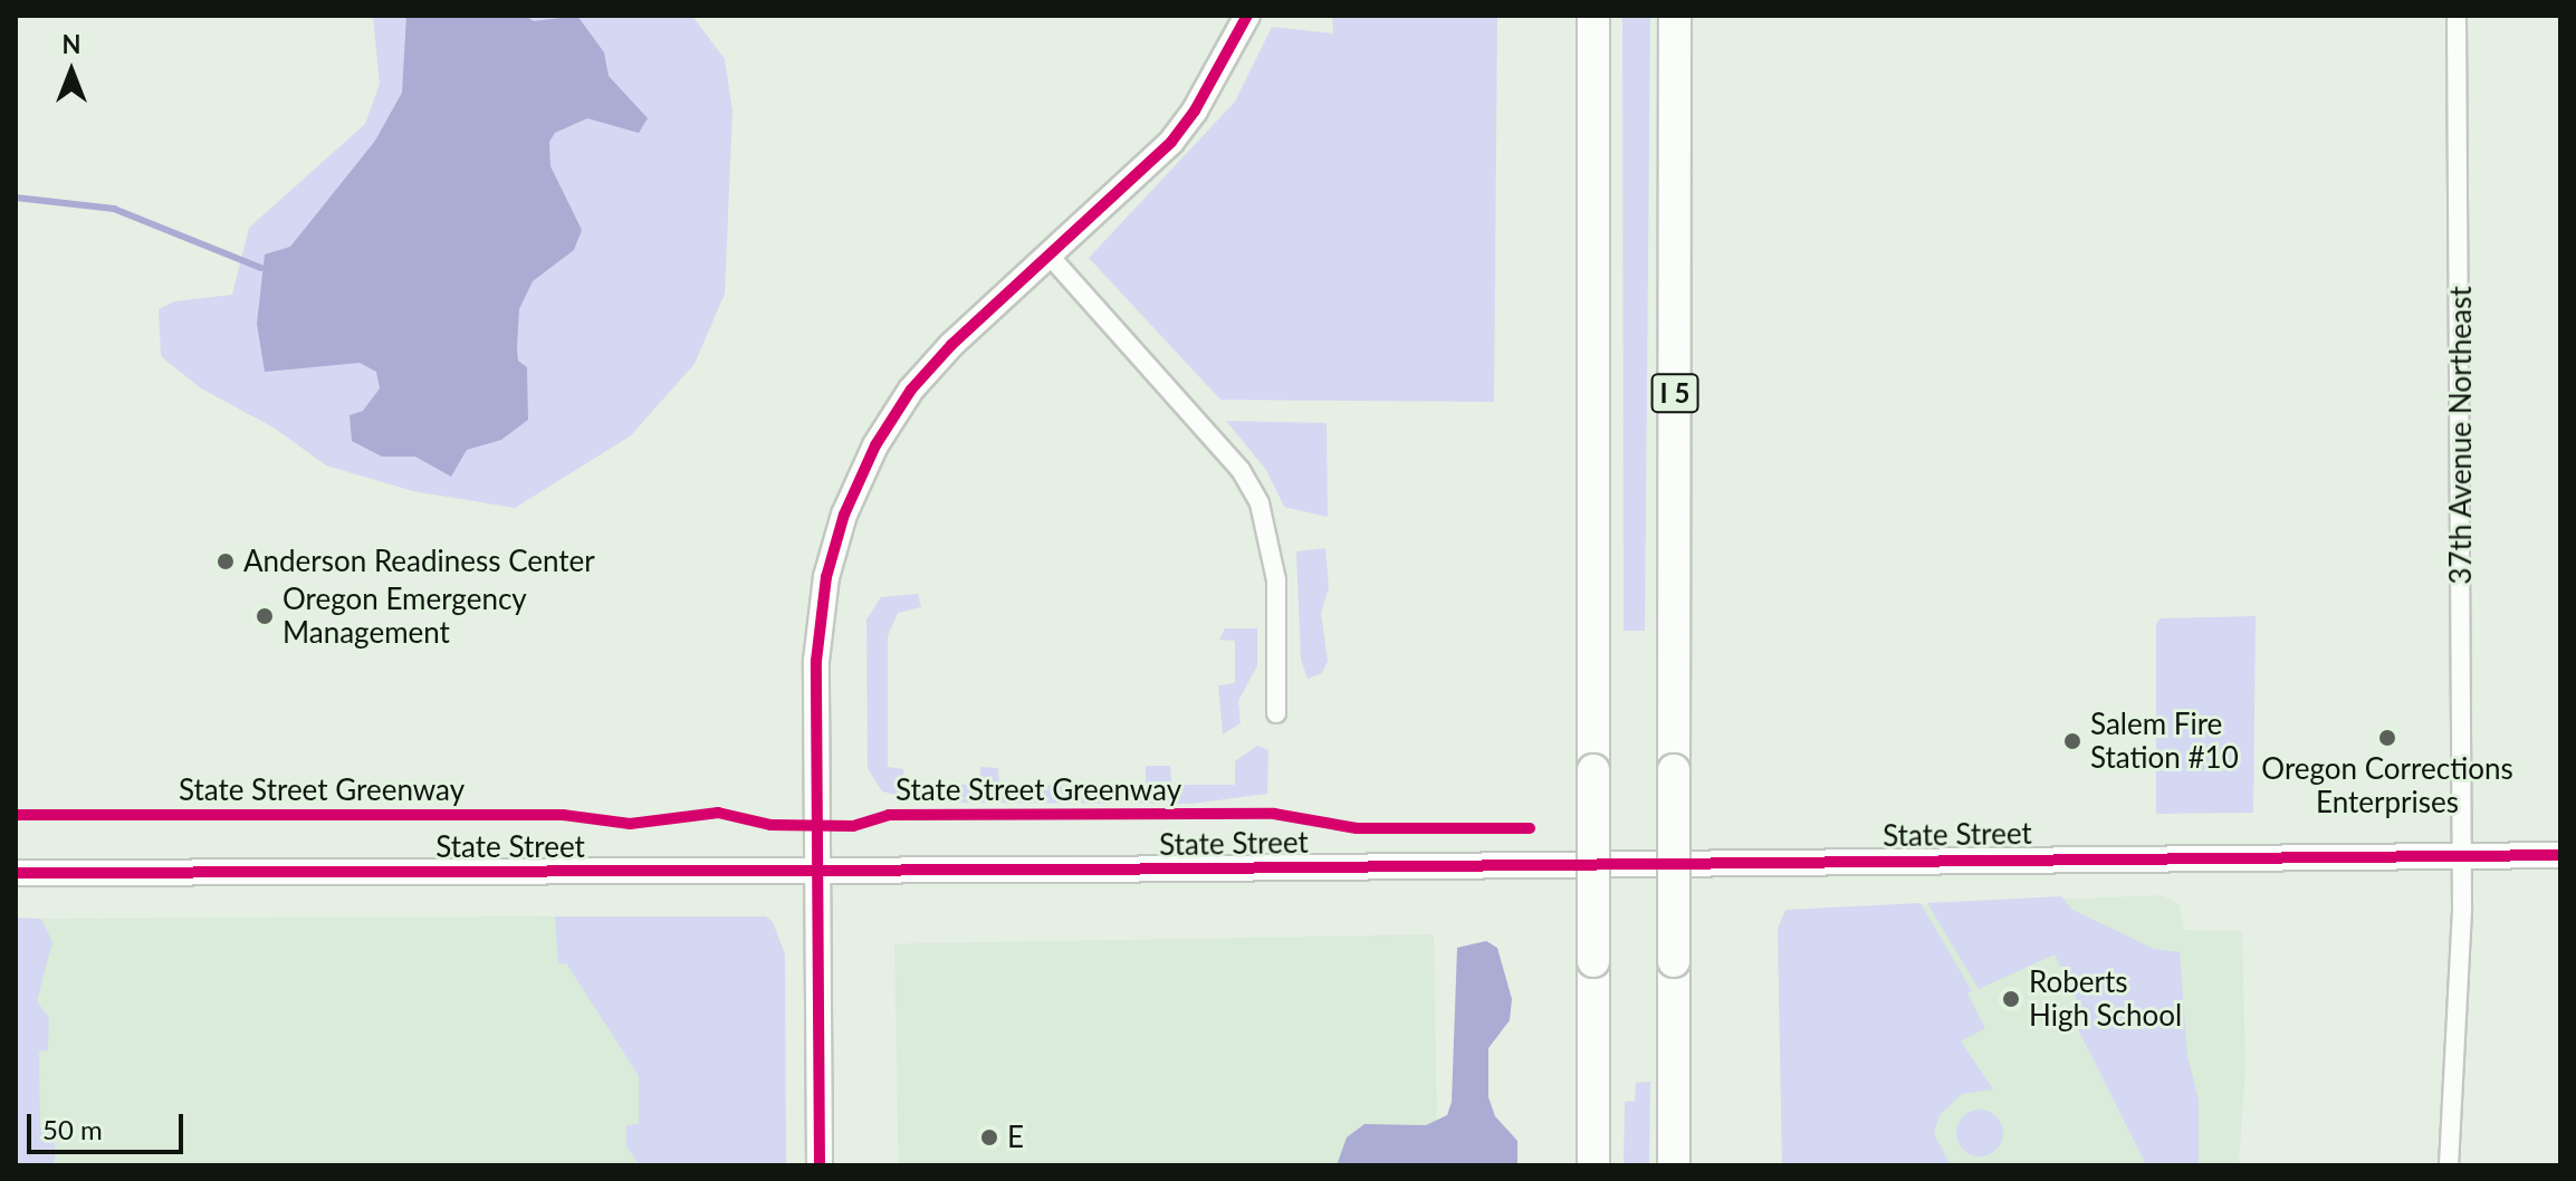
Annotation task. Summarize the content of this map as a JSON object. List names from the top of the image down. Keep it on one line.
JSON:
{"streets":{"highway":["I 5"],"main road":["State Street"],"street":["37th Avenue Northeast"],"cycle path":["State Street Greenway"]},"crossings":[["37th Avenue Northeast","State Street"]],"places":["Anderson Readiness Center","Oregon Emergency Management","Oregon Corrections Enterprises","Salem Fire Station #10","Roberts High School","E"],"scale_bar":"50 m","north":"top"}
